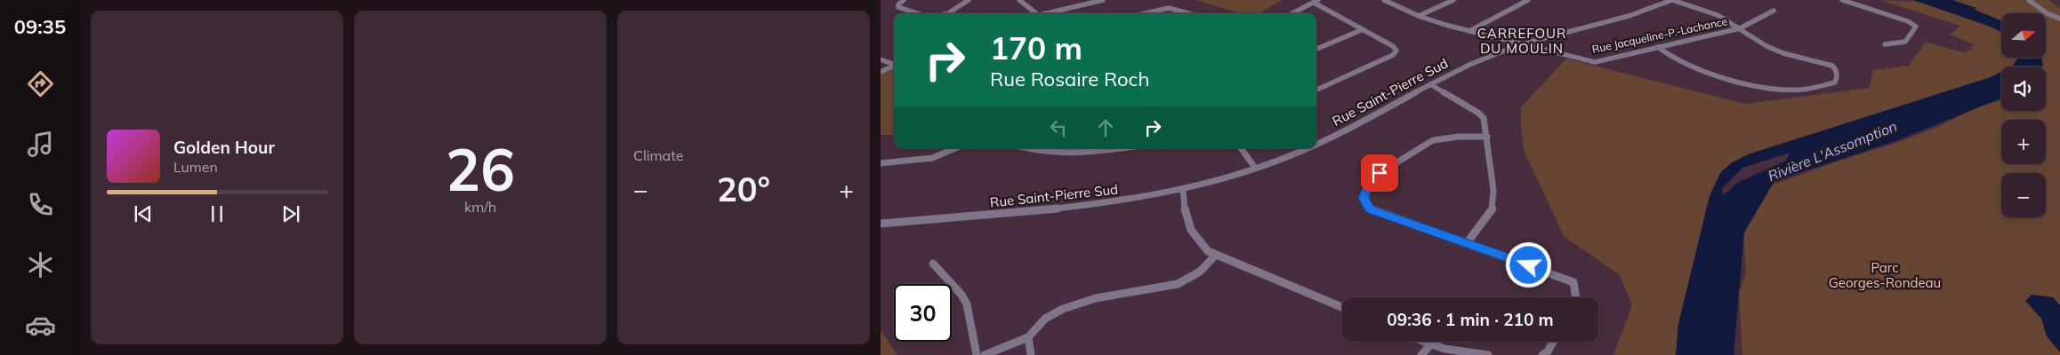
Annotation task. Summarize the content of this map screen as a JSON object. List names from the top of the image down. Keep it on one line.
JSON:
{"streets":{"street":["Rue Jacqueline-P.-Lachance","Rue Saint-Pierre Sud"]},"crossings":[["Rue Jacqueline-P.-Lachance","Rue Saint-Pierre Sud"]],"districts":["CARREFOUR DU MOULIN"],"water":["Rivière L'Assomption"],"parks":["Parc Georges-Rondeau"],"north":"right","page":{"tabs":"09:35","tile":[["26","km/h"],"Climate"],"map_buttons":["+","−"],"turn":["170 m","Rue Rosaire Roch"],"song":["Golden Hour","Lumen"],"heat":["−","20°","+"],"limit":"30","trip":"09:36 · 1 min · 210 m"}}
